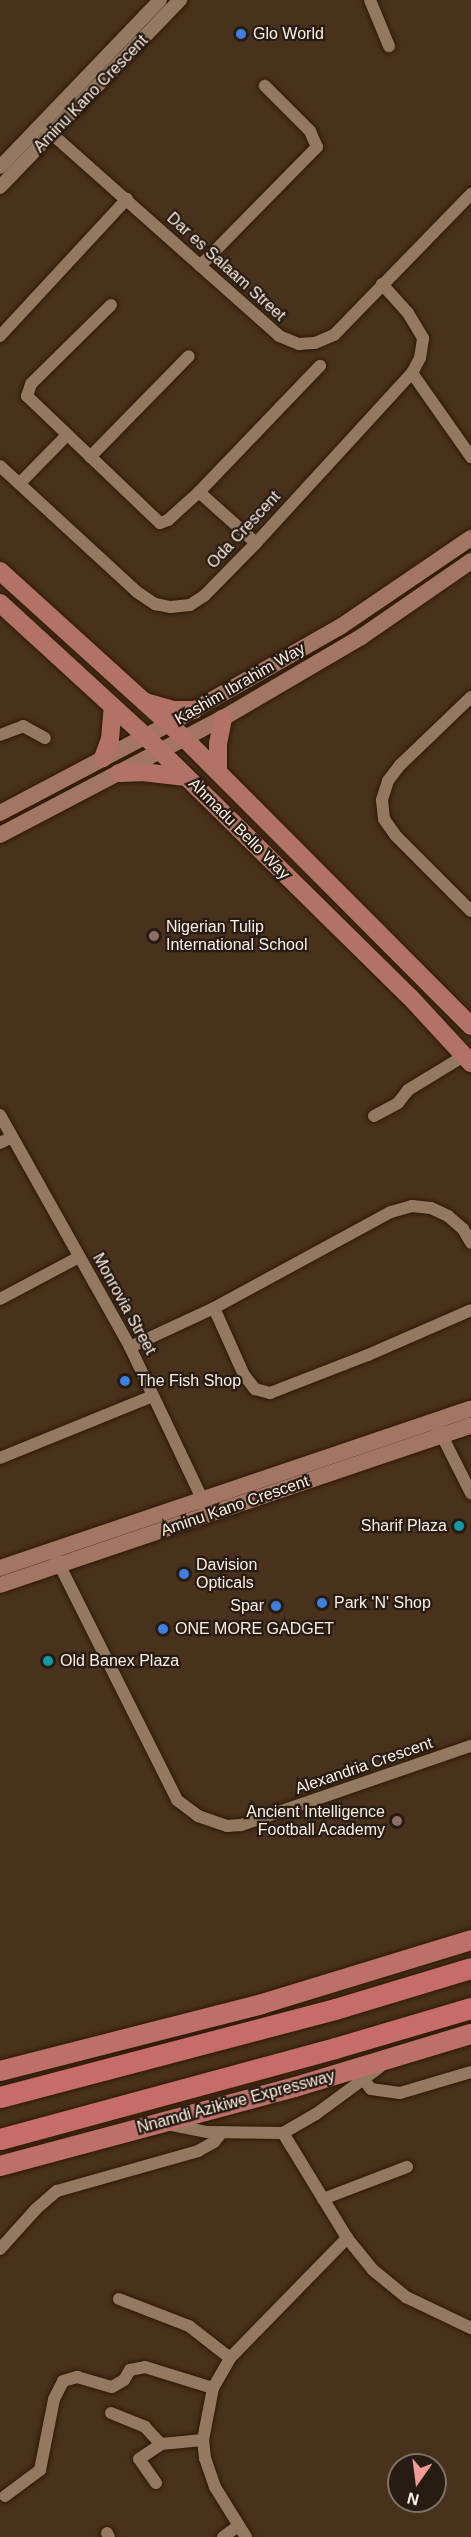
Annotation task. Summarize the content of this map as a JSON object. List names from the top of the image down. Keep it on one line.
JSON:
{"streets":{"highway":["Nnamdi Azikiwe Expressway"],"main road":["Aminu Kano Crescent","Kashim Ibrahim Way","Ahmadu Bello Way"],"street":["Dar es Salaam Street","Oda Crescent","Monrovia Street","Alexandria Crescent"]},"crossings":[["Aminu Kano Crescent","Dar es Salaam Street"],["Aminu Kano Crescent","Monrovia Street"],["Aminu Kano Crescent","Alexandria Crescent"],["Dar es Salaam Street","Oda Crescent"],["Kashim Ibrahim Way","Ahmadu Bello Way"]],"places":["Glo World","Nigerian Tulip International School","The Fish Shop","Sharif Plaza","Davision Opticals","Park 'N' Shop","Spar","ONE MORE GADGET","Old Banex Plaza","Ancient Intelligence Football Academy"],"north":"bottom"}
